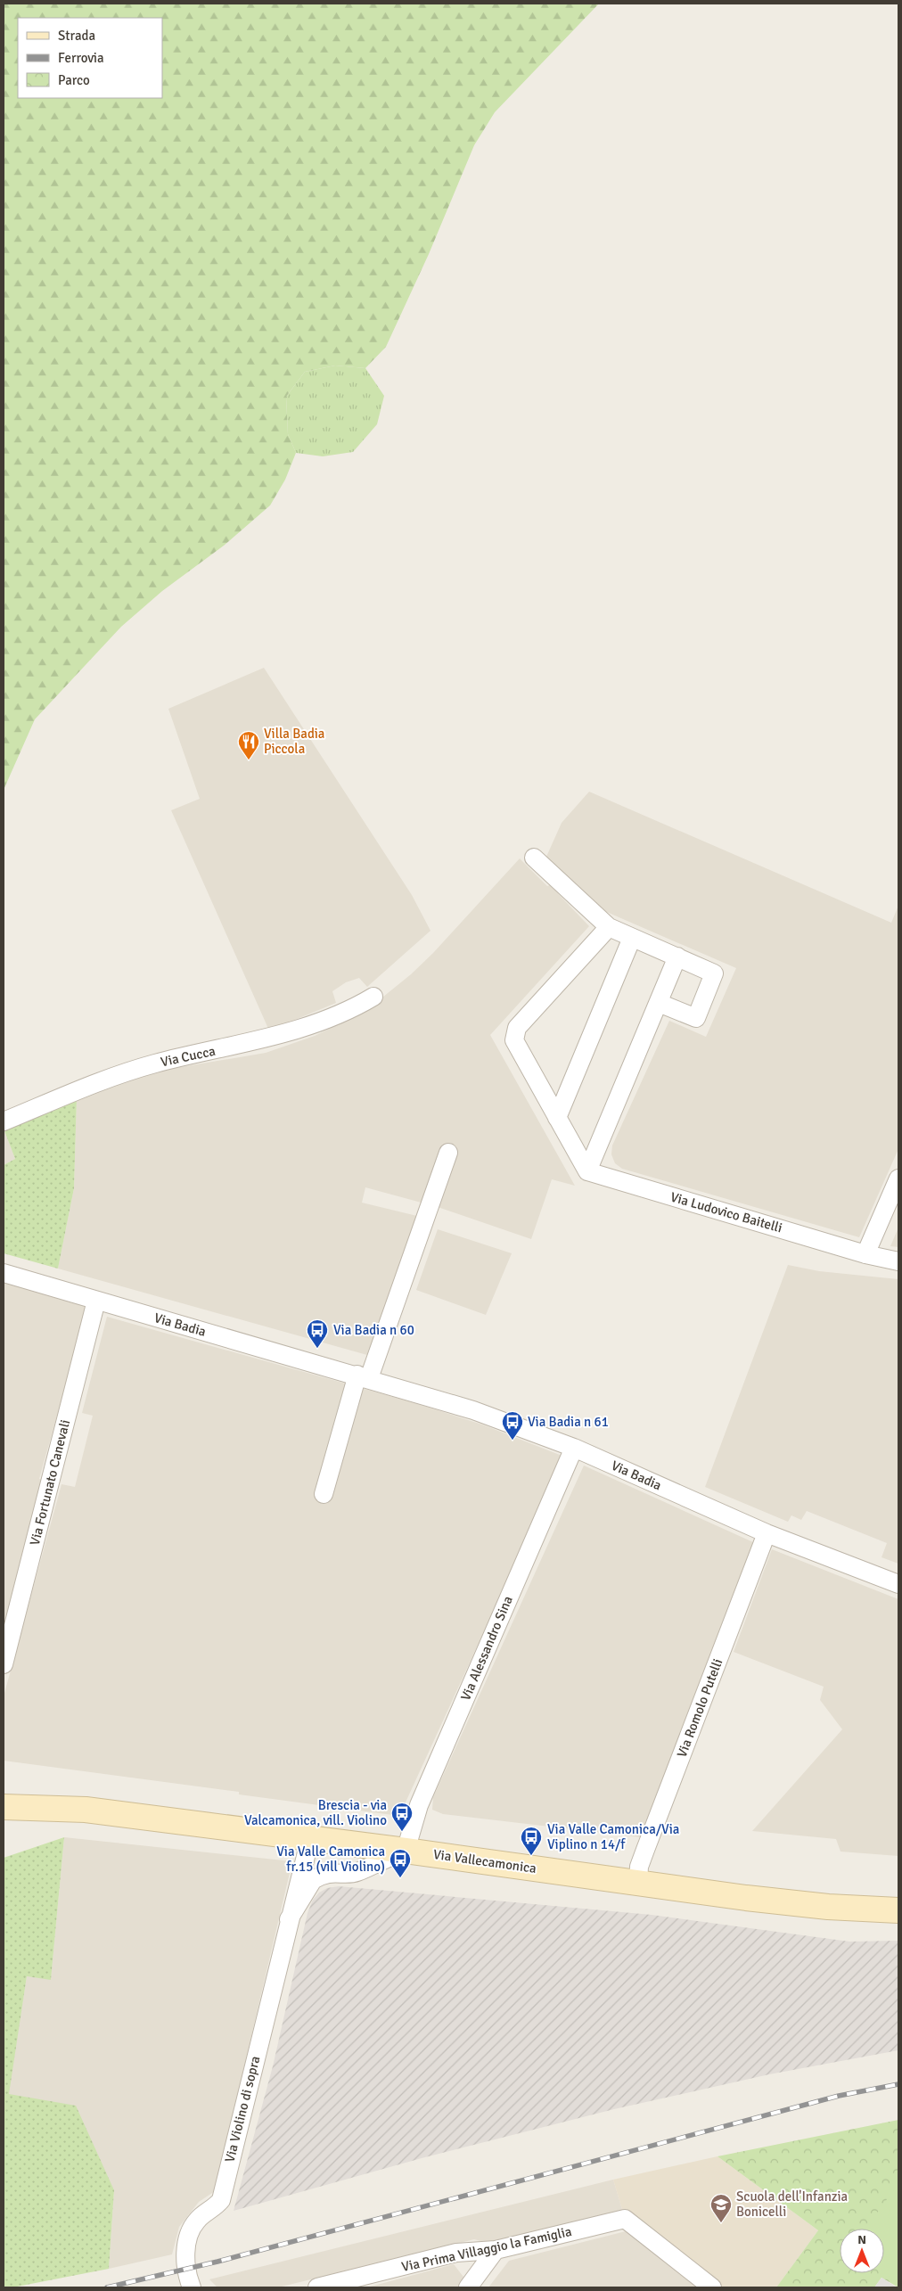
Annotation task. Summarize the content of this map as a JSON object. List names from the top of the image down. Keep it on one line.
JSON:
{"streets":{"main road":["Via Vallecamonica"],"street":["Via Cucca","Via Ludovico Baitelli","Via Badia","Via Fortunato Canevali","Via Alessandro Sina","Via Romolo Putelli","Via Violino di sopra","Via Prima Villaggio la Famiglia"]},"crossings":[["Via Badia","Via Fortunato Canevali"],["Via Badia","Via Alessandro Sina"],["Via Badia","Via Romolo Putelli"],["Via Alessandro Sina","Via Vallecamonica"],["Via Alessandro Sina","Via Violino di sopra"],["Via Romolo Putelli","Via Vallecamonica"],["Via Vallecamonica","Via Violino di sopra"]],"places":{"restaurant":["Villa Badia Piccola"],"bus stop":["Via Badia n 60","Via Badia n 61","Brescia - via Valcamonica, vill. Violino","Via Valle Camonica/Via Viplino n 14/f","Via Valle Camonica fr.15 (vill Violino)"],"school or university":["Scuola dell'Infanzia Bonicelli"]},"legend":["Strada","Ferrovia","Parco"],"north":"top"}
